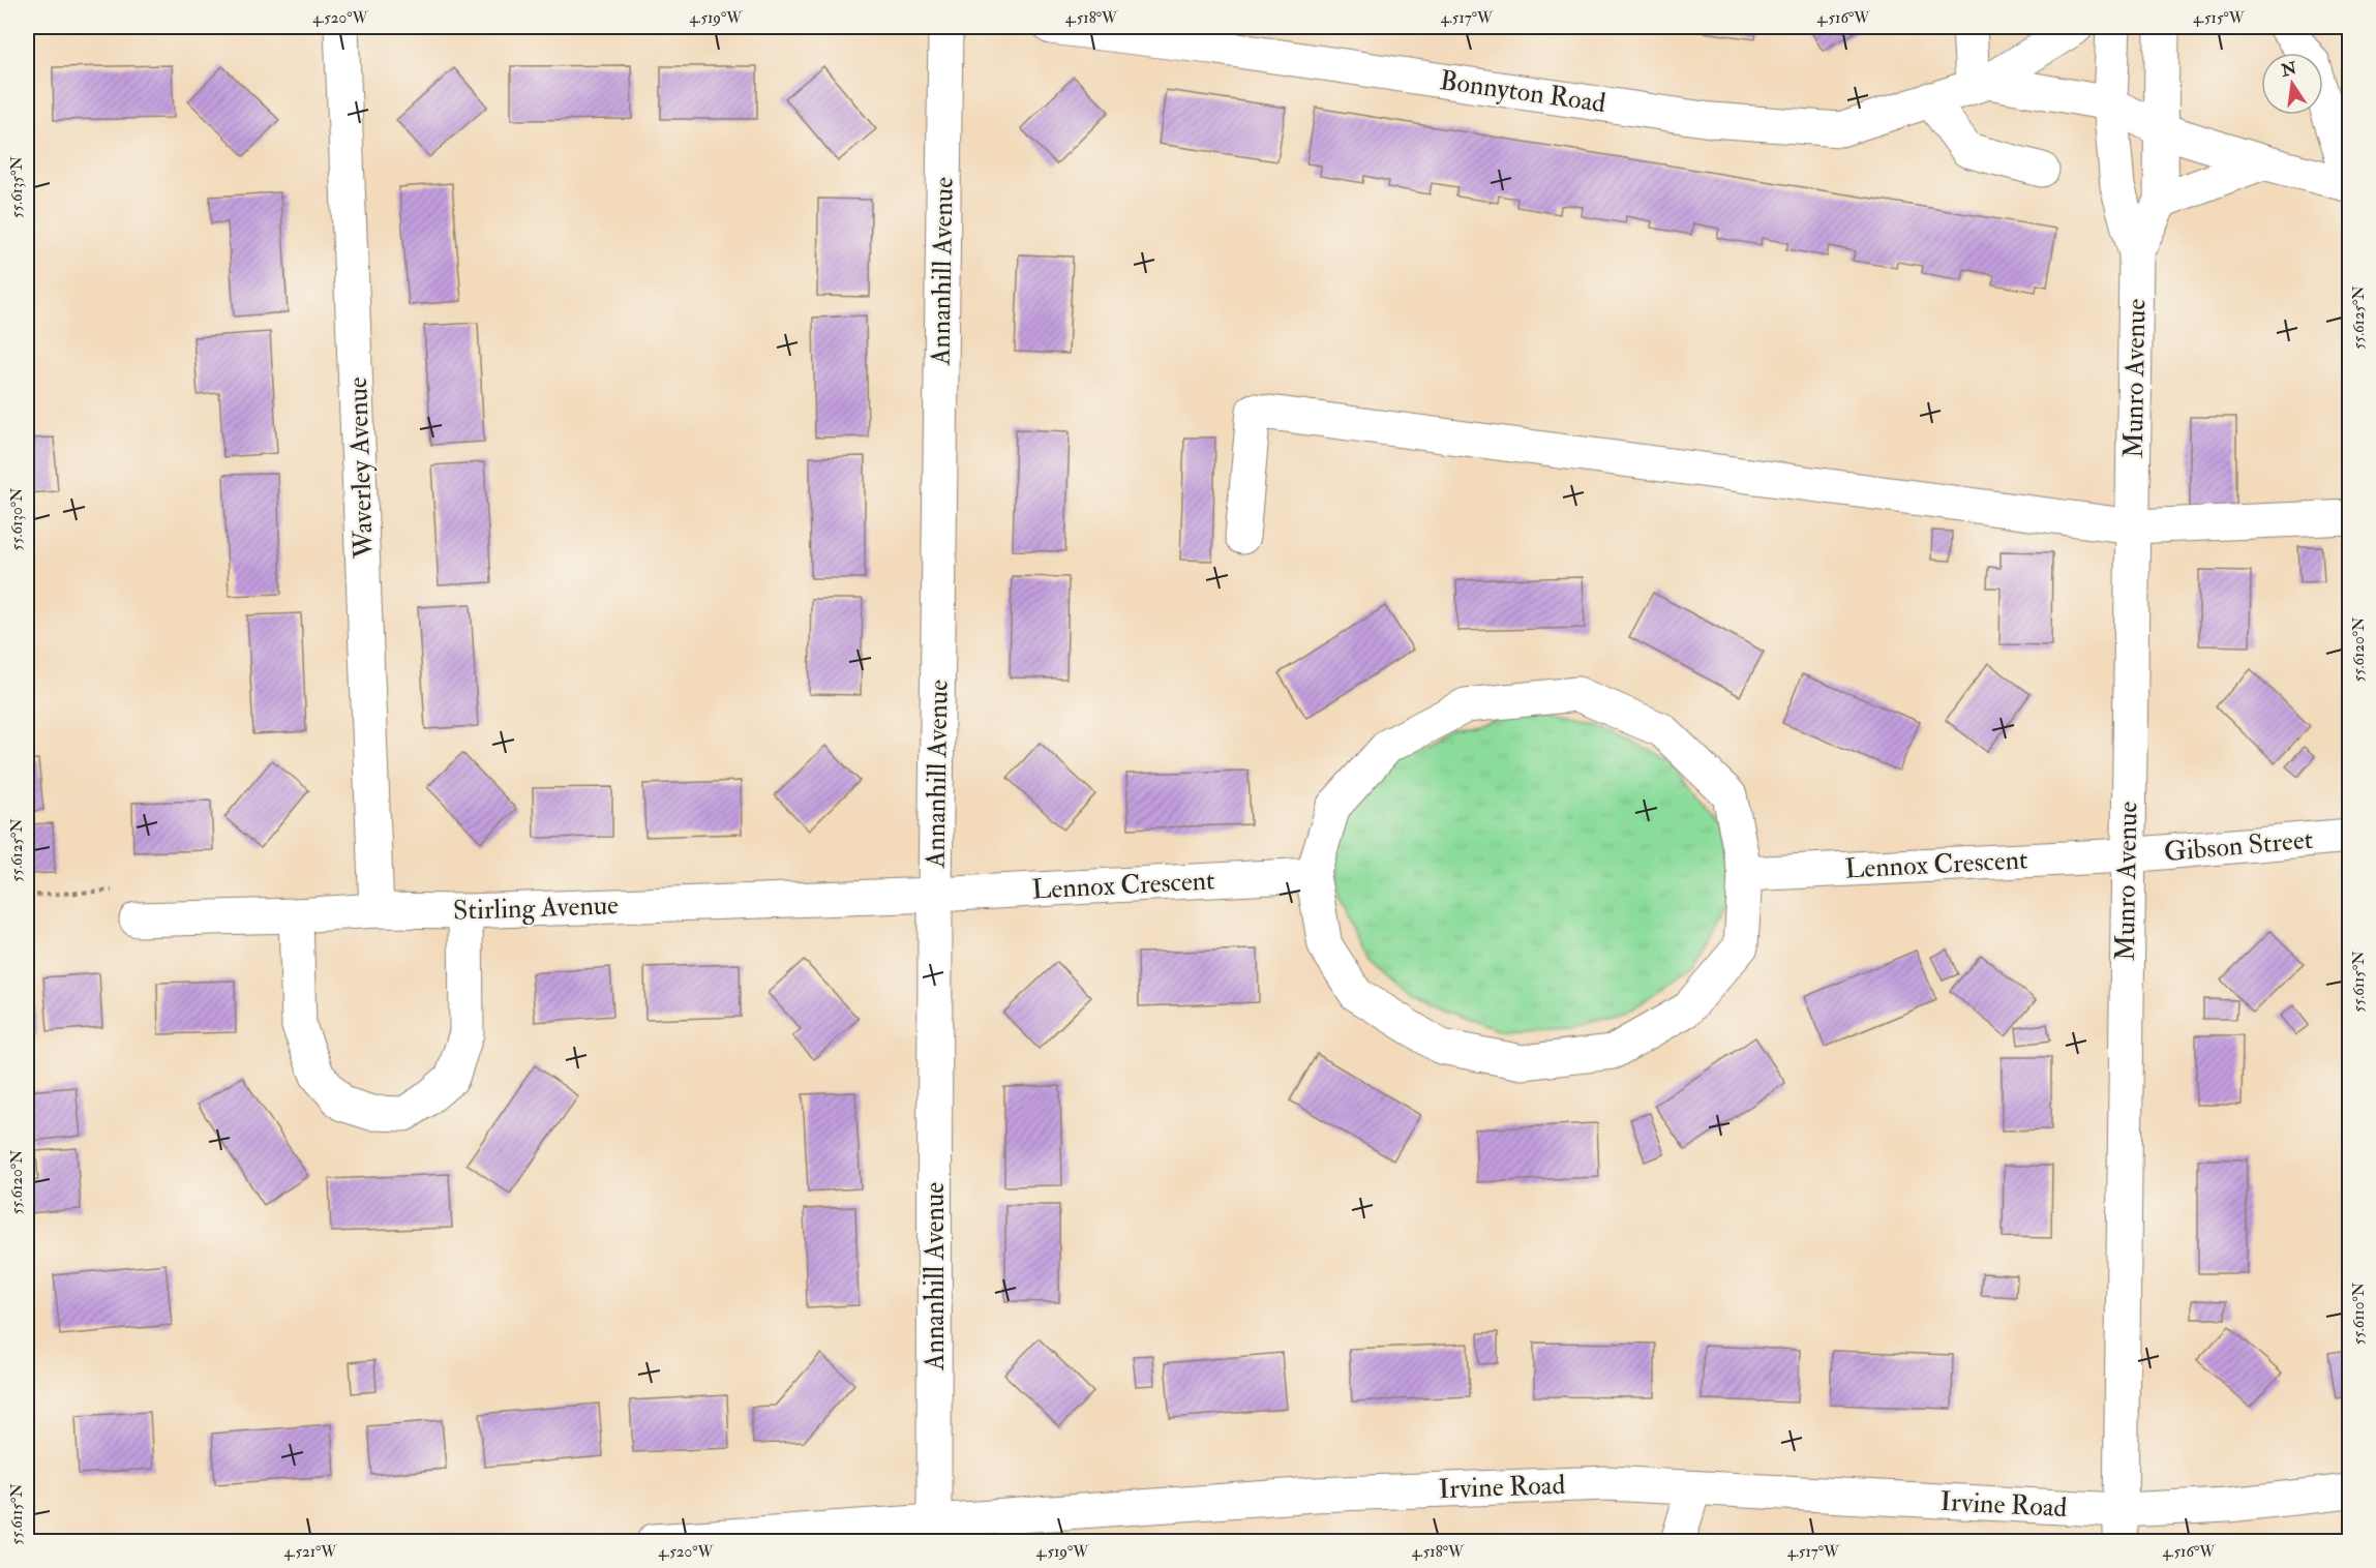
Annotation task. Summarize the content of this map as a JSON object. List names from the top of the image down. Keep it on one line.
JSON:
{"streets":{"street":["Bonnyton Road","Annanhill Avenue","Munro Avenue","Waverley Avenue","Gibson Street","Lennox Crescent","Stirling Avenue","Irvine Road"]},"crossings":[["Bonnyton Road","Munro Avenue"],["Annanhill Avenue","Lennox Crescent"],["Annanhill Avenue","Stirling Avenue"],["Annanhill Avenue","Irvine Road"],["Munro Avenue","Gibson Street"],["Munro Avenue","Lennox Crescent"],["Munro Avenue","Irvine Road"],["Waverley Avenue","Stirling Avenue"],["Gibson Street","Lennox Crescent"],["Lennox Crescent","Stirling Avenue"]],"north":"top","coordinates":["4.520°W","4.519°W","4.518°W","4.517°W","4.516°W","4.515°W","55.6135°N","55.6125°N","55.6130°N","55.6120°N","55.6115°N","55.6110°N","4.521°W"]}
